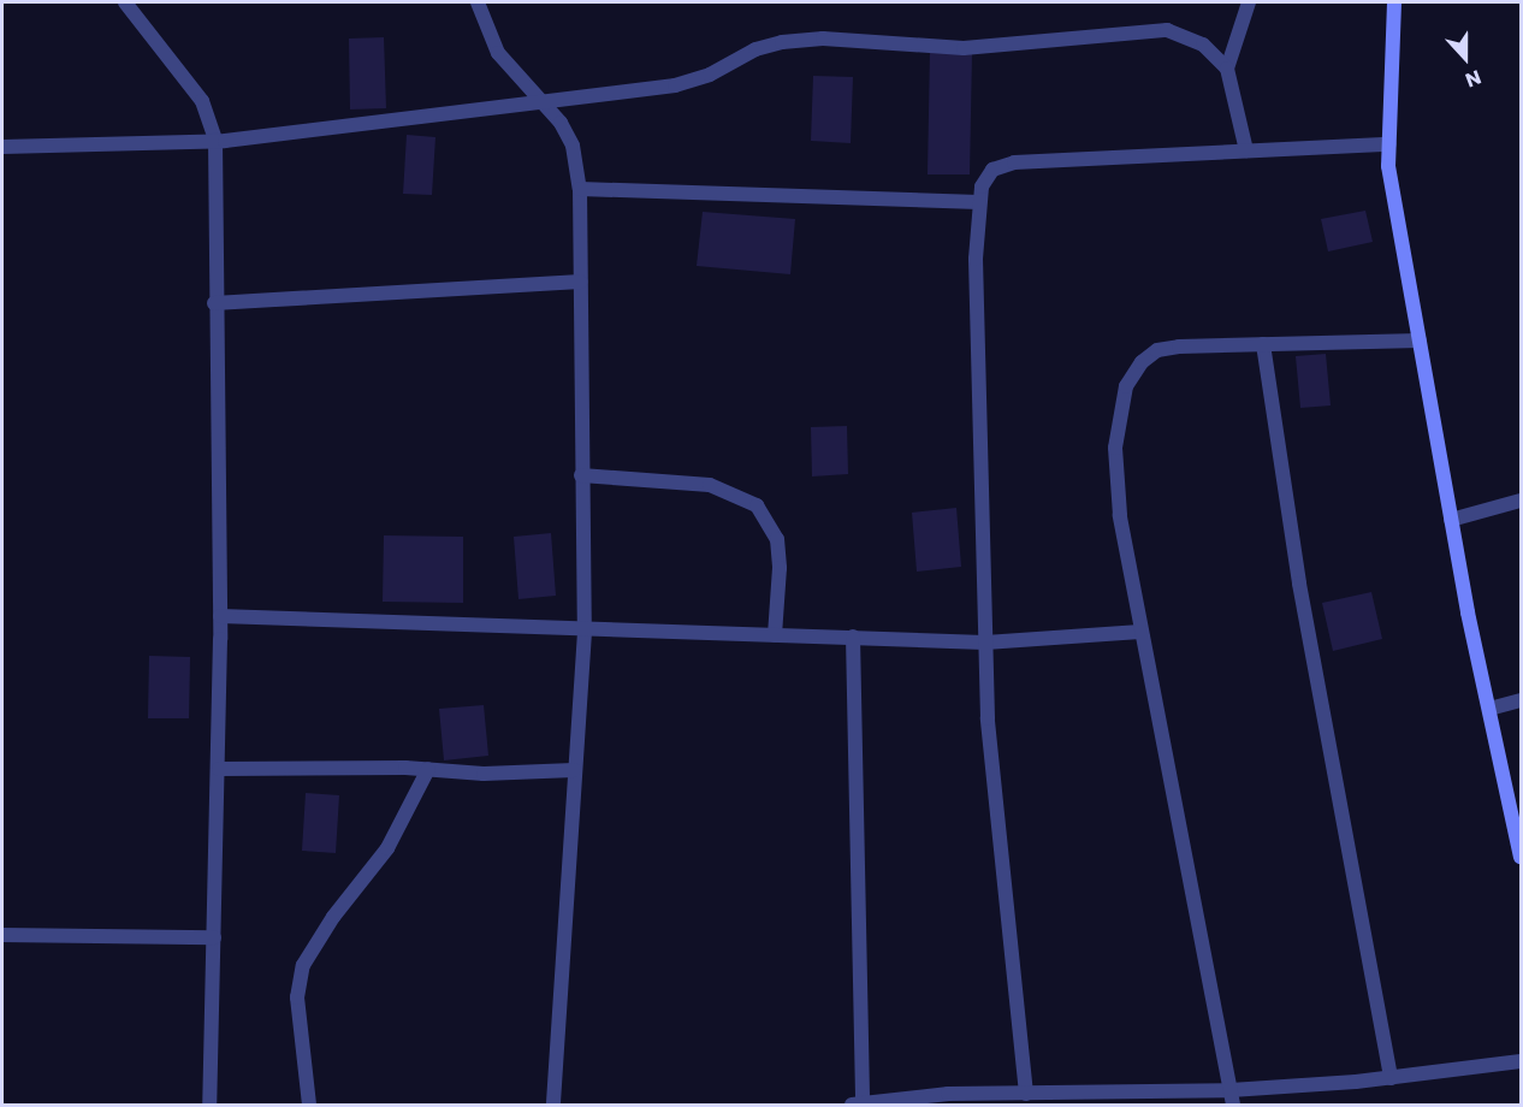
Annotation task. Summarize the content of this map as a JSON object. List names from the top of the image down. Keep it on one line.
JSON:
{"north":"bottom"}
